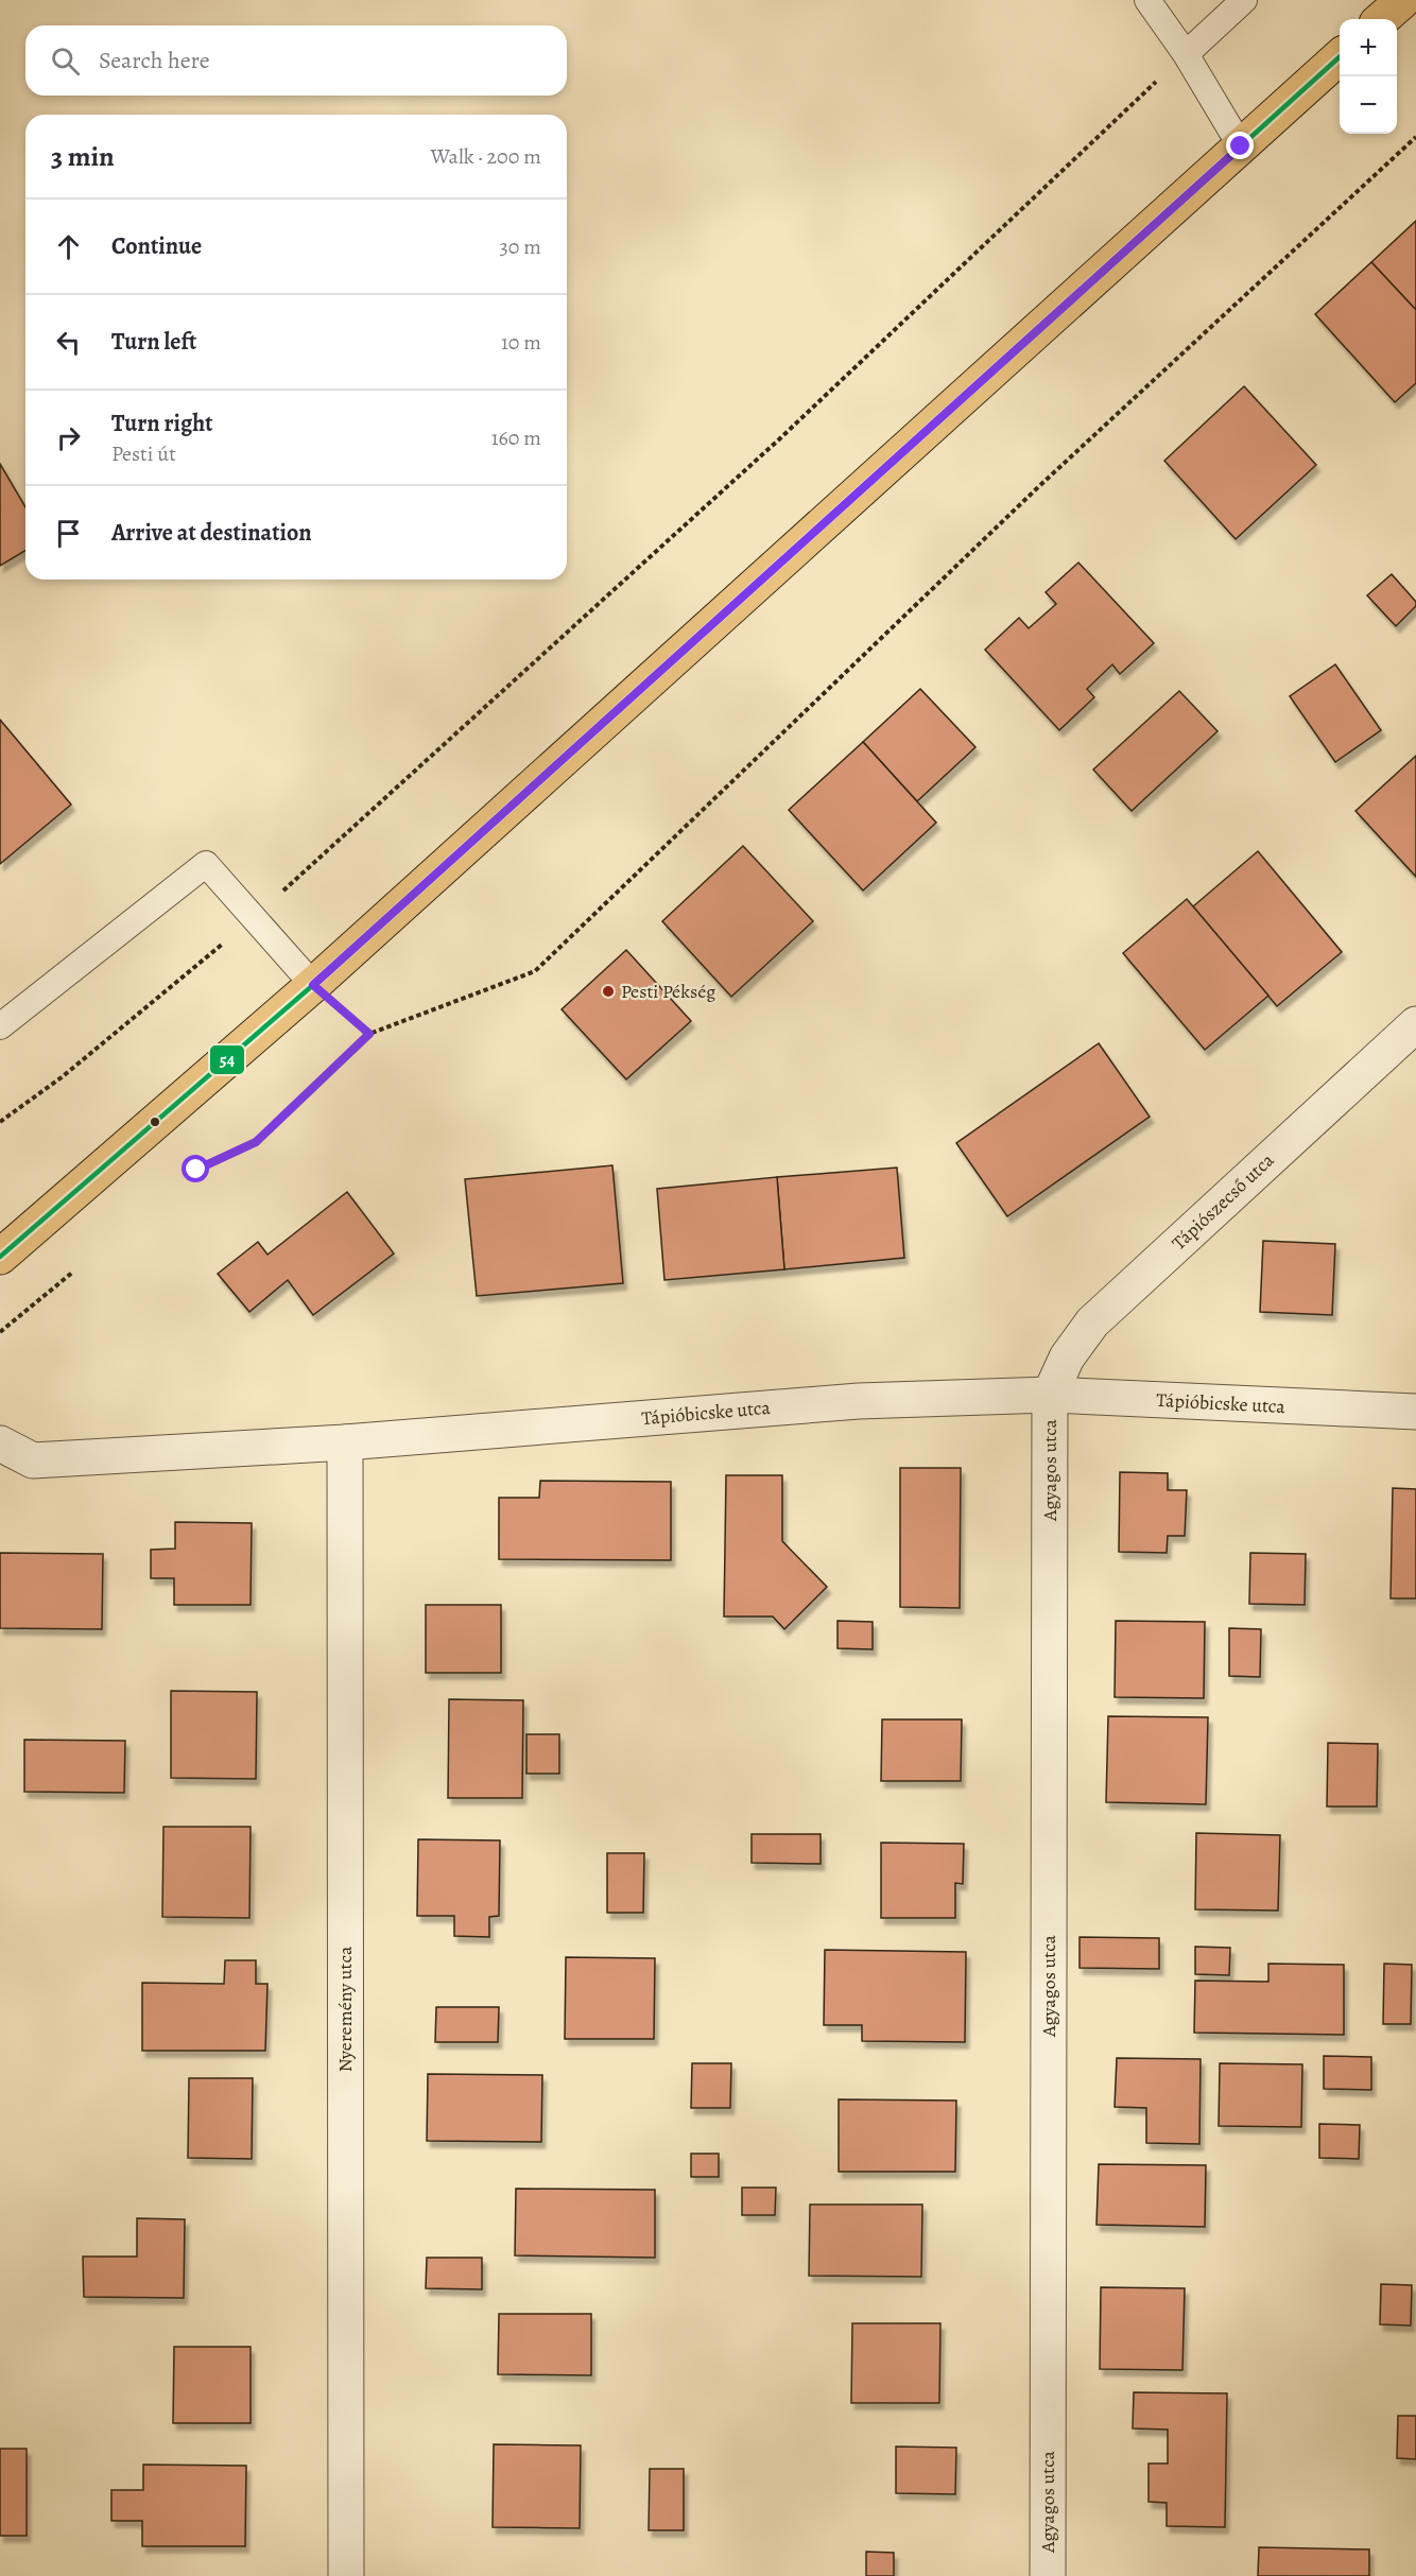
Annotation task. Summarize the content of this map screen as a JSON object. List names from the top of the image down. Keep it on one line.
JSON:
{"streets":{"street":["Tápiószecső utca","Tápióbicske utca","Agyagos utca","Nyeremény utca"]},"crossings":[["Tápiószecső utca","Tápióbicske utca"],["Tápiószecső utca","Agyagos utca"],["Tápióbicske utca","Agyagos utca"],["Tápióbicske utca","Nyeremény utca"]],"places":["Pesti Pékség"],"lines":["transit line 54"],"page":{"map_buttons":["+","−"],"search":"Search here","heading":["3 min","Walk · 200 m"],"list":[["Continue","30 m"],["Turn left","10 m"],["Turn right","Pesti út","160 m"],"Arrive at destination"]}}
